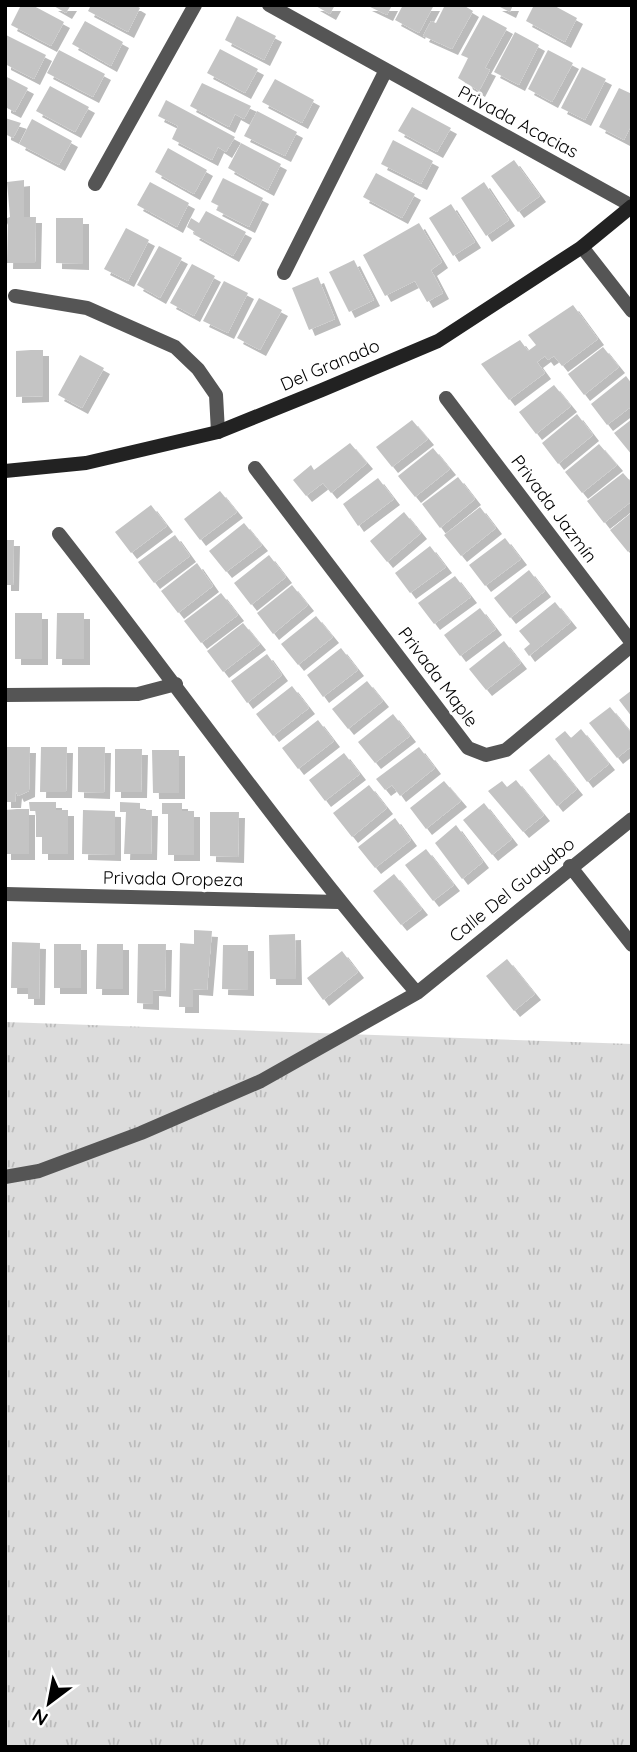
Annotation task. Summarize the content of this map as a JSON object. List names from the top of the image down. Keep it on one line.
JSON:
{"streets":{"main road":["Del Granado"],"street":["Privada Acacias","Privada Jazmín","Privada Maple","Privada Oropeza","Calle Del Guayabo"]},"crossings":[["Privada Acacias","Del Granado"],["Privada Jazmín","Privada Maple"]],"north":"bottom left"}
